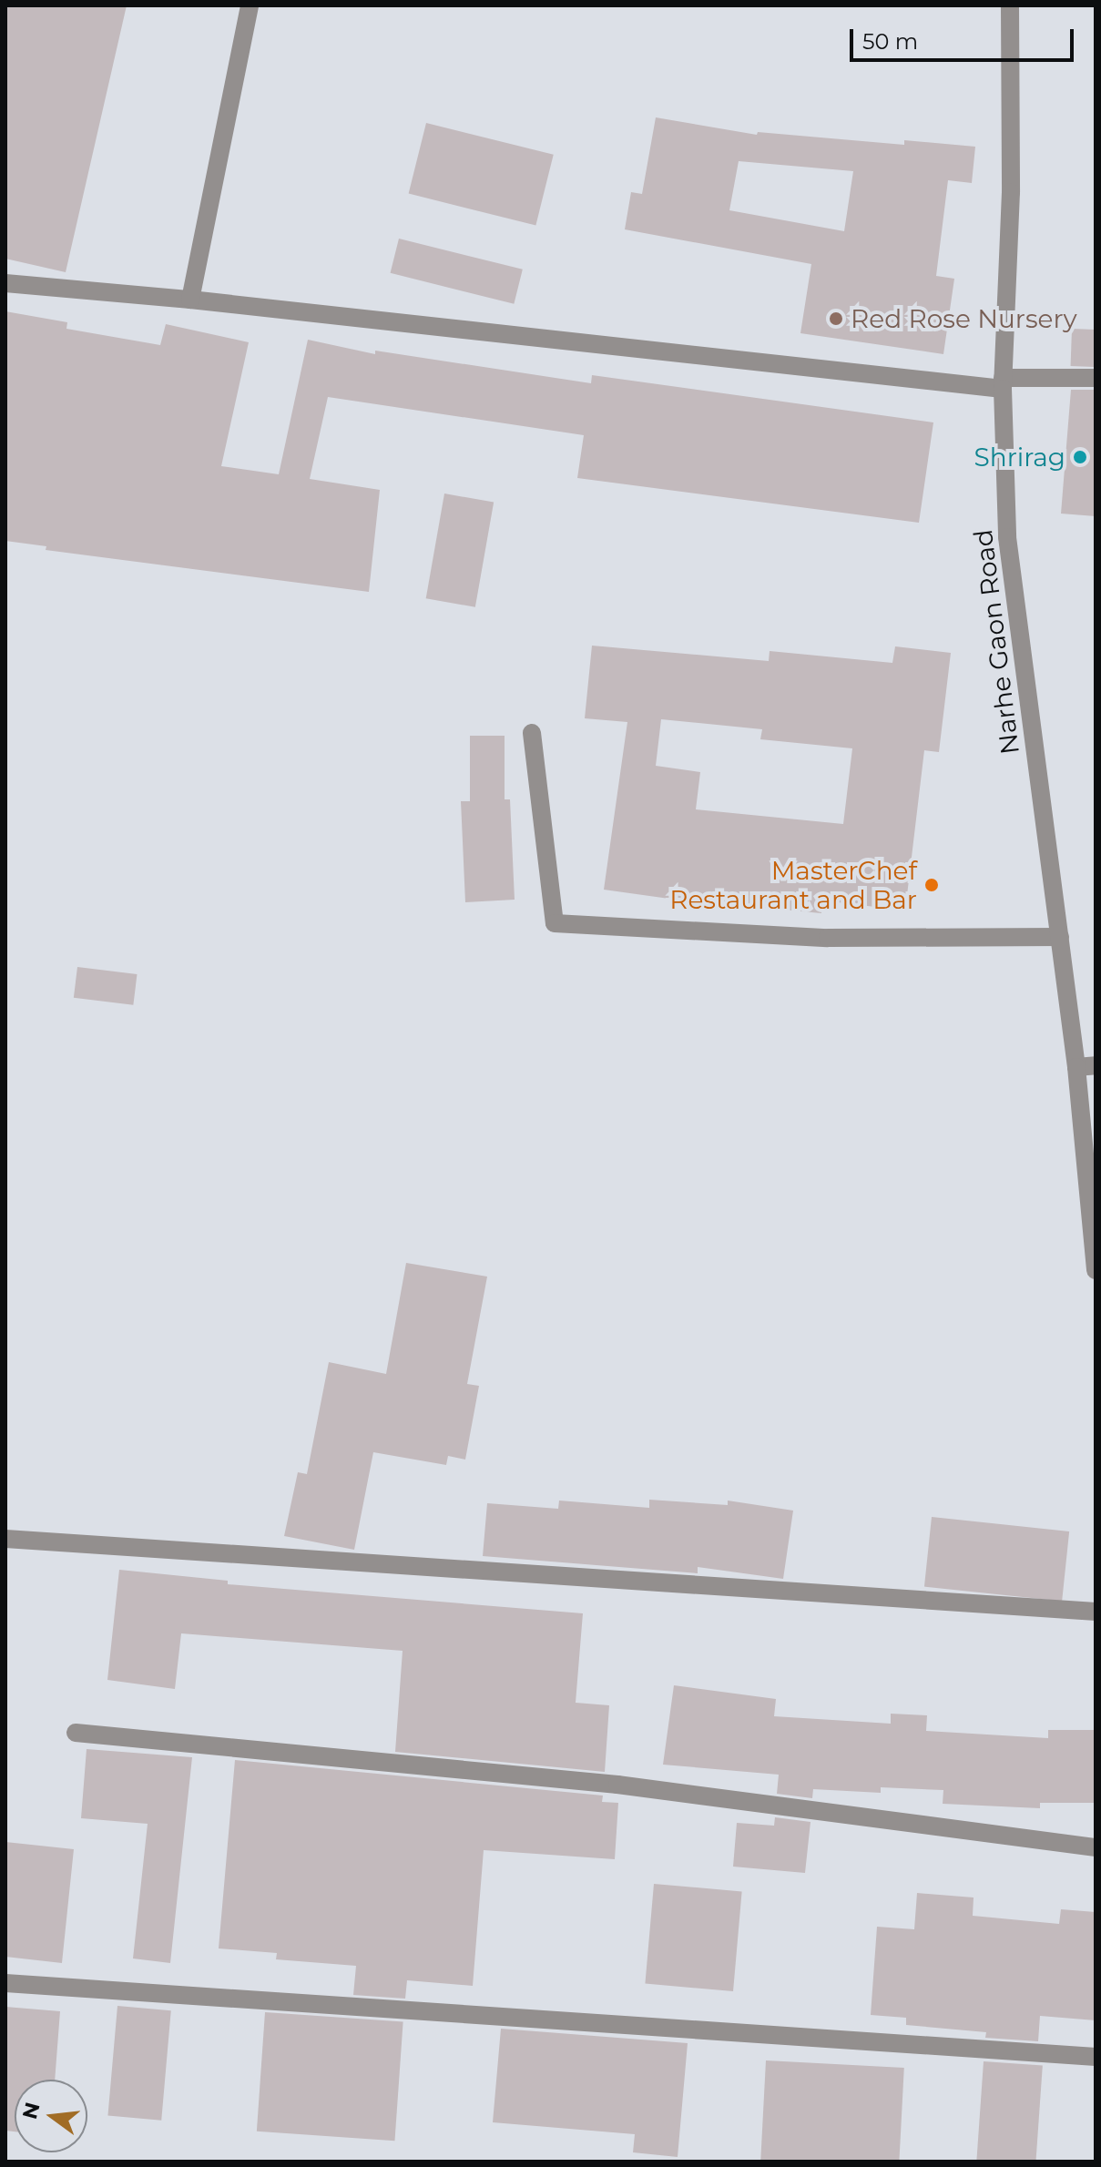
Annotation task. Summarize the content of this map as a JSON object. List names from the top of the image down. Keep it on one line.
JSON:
{"streets":{"street":["Narhe Gaon Road"]},"places":["Red Rose Nursery","Shrirag","MasterChef Restaurant and Bar"],"scale_bar":"50 m","north":"left"}
